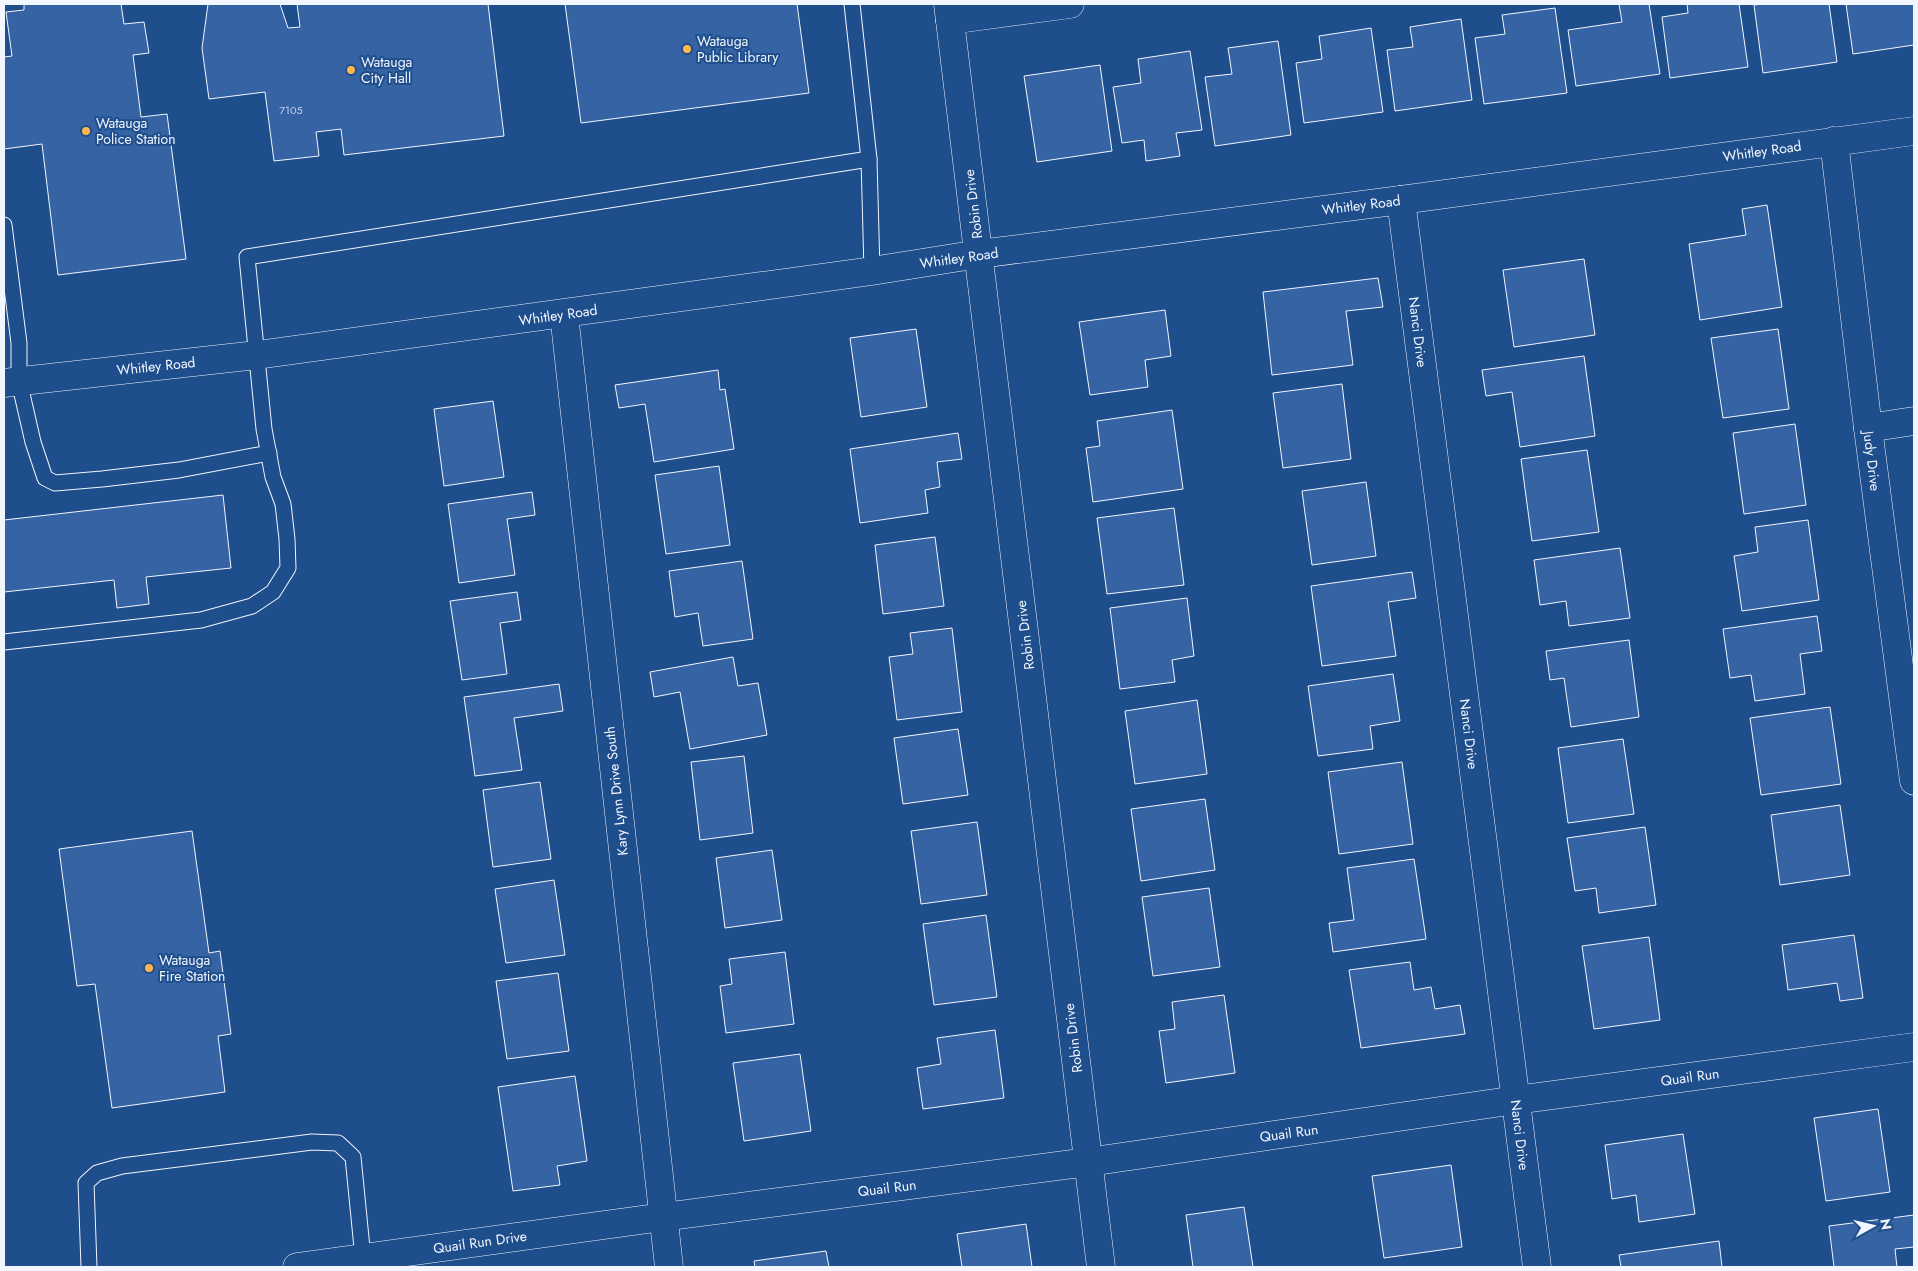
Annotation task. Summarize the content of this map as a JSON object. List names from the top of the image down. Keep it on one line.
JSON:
{"streets":{"street":["Whitley Road","Robin Drive","Nanci Drive","Judy Drive","Kary Lynn Drive South","Quail Run","Quail Run Drive"]},"crossings":[["Whitley Road","Robin Drive"],["Whitley Road","Nanci Drive"],["Whitley Road","Judy Drive"],["Whitley Road","Kary Lynn Drive South"],["Robin Drive","Quail Run"],["Nanci Drive","Quail Run"],["Kary Lynn Drive South","Quail Run"],["Kary Lynn Drive South","Quail Run Drive"],["Quail Run","Quail Run Drive"]],"places":["Watauga Public Library","Watauga City Hall","Watauga Police Station","Watauga Fire Station"],"house_numbers":["7105"],"north":"right"}
